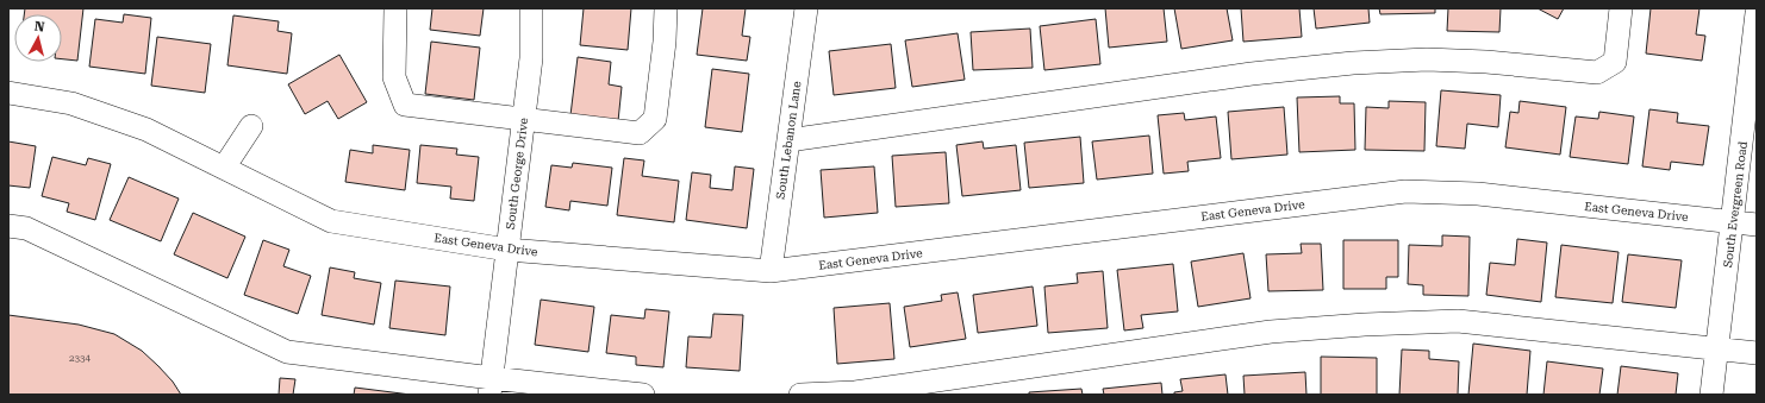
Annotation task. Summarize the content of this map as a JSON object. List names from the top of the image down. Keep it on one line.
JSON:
{"streets":{"street":["South Lebanon Lane","South George Drive","South Evergreen Road","East Geneva Drive"]},"crossings":[["South Lebanon Lane","East Geneva Drive"],["South George Drive","East Geneva Drive"],["South Evergreen Road","East Geneva Drive"]],"house_numbers":["2334"],"north":"top"}
